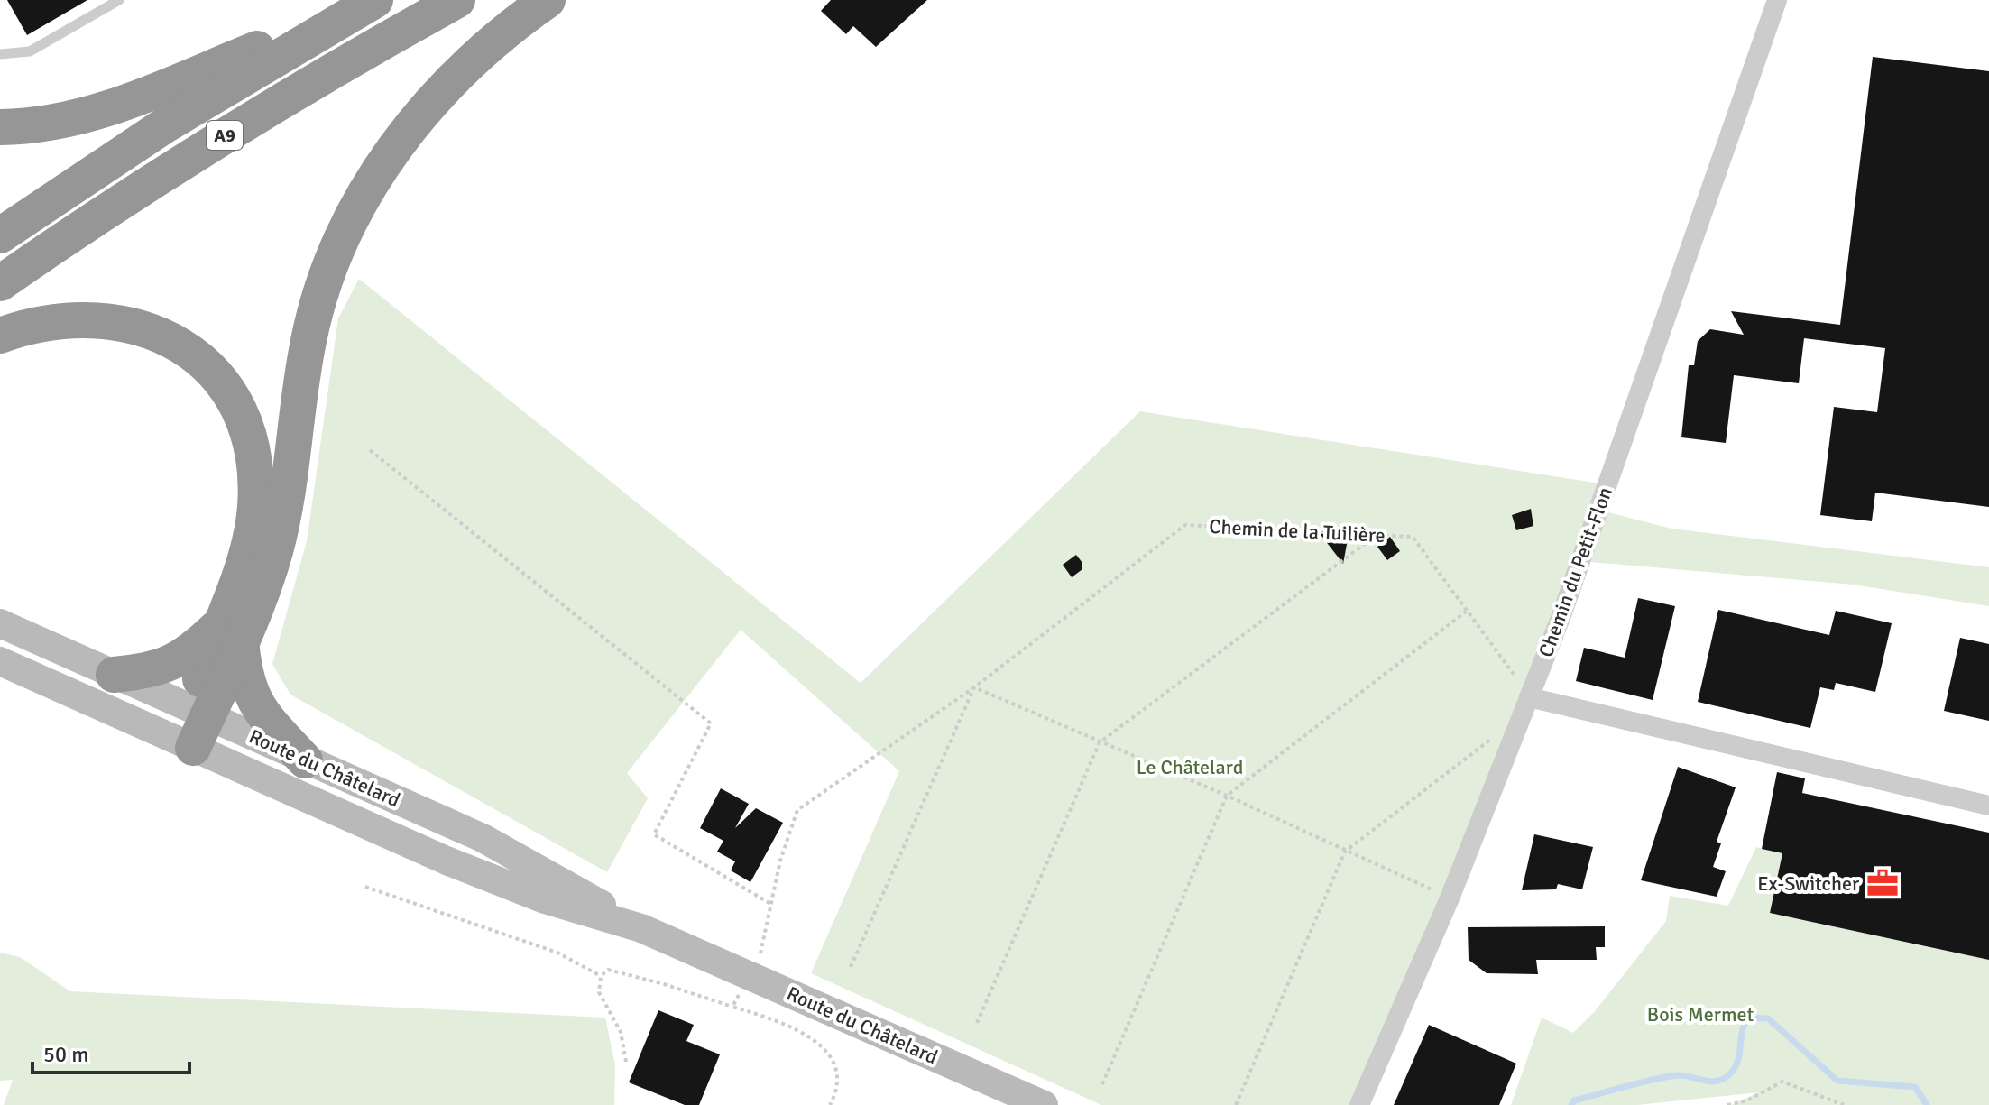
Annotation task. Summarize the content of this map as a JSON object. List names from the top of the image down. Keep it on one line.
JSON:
{"streets":{"highway":["A9"],"main road":["Route du Châtelard"],"street":["Chemin du Petit-Flon"],"path":["Chemin de la Tuilière"]},"crossings":[["Chemin de la Tuilière","Route du Châtelard"]],"parks":["Le Châtelard","Bois Mermet"],"places":{"office":["Ex-Switcher"]},"scale_bar":"50 m"}
